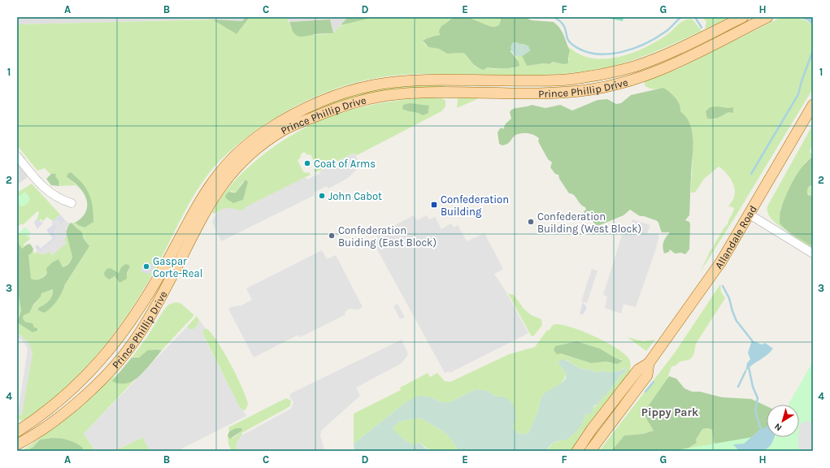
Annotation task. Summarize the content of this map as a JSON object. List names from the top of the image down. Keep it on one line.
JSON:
{"streets":{"main road":["Prince Phillip Drive","Allandale Road"]},"districts":["Pippy Park"],"places":{"other":["Coat of Arms","John Cabot","Confederation Building (West Block)","Confederation Buiding (East Block)","Gaspar Corte-Real"],"transit":["Confederation Building"]},"north":"bottom left","grid":{"columns":["A","B","C","D","E","F","G","H"],"rows":["1","2","3","4"]}}
